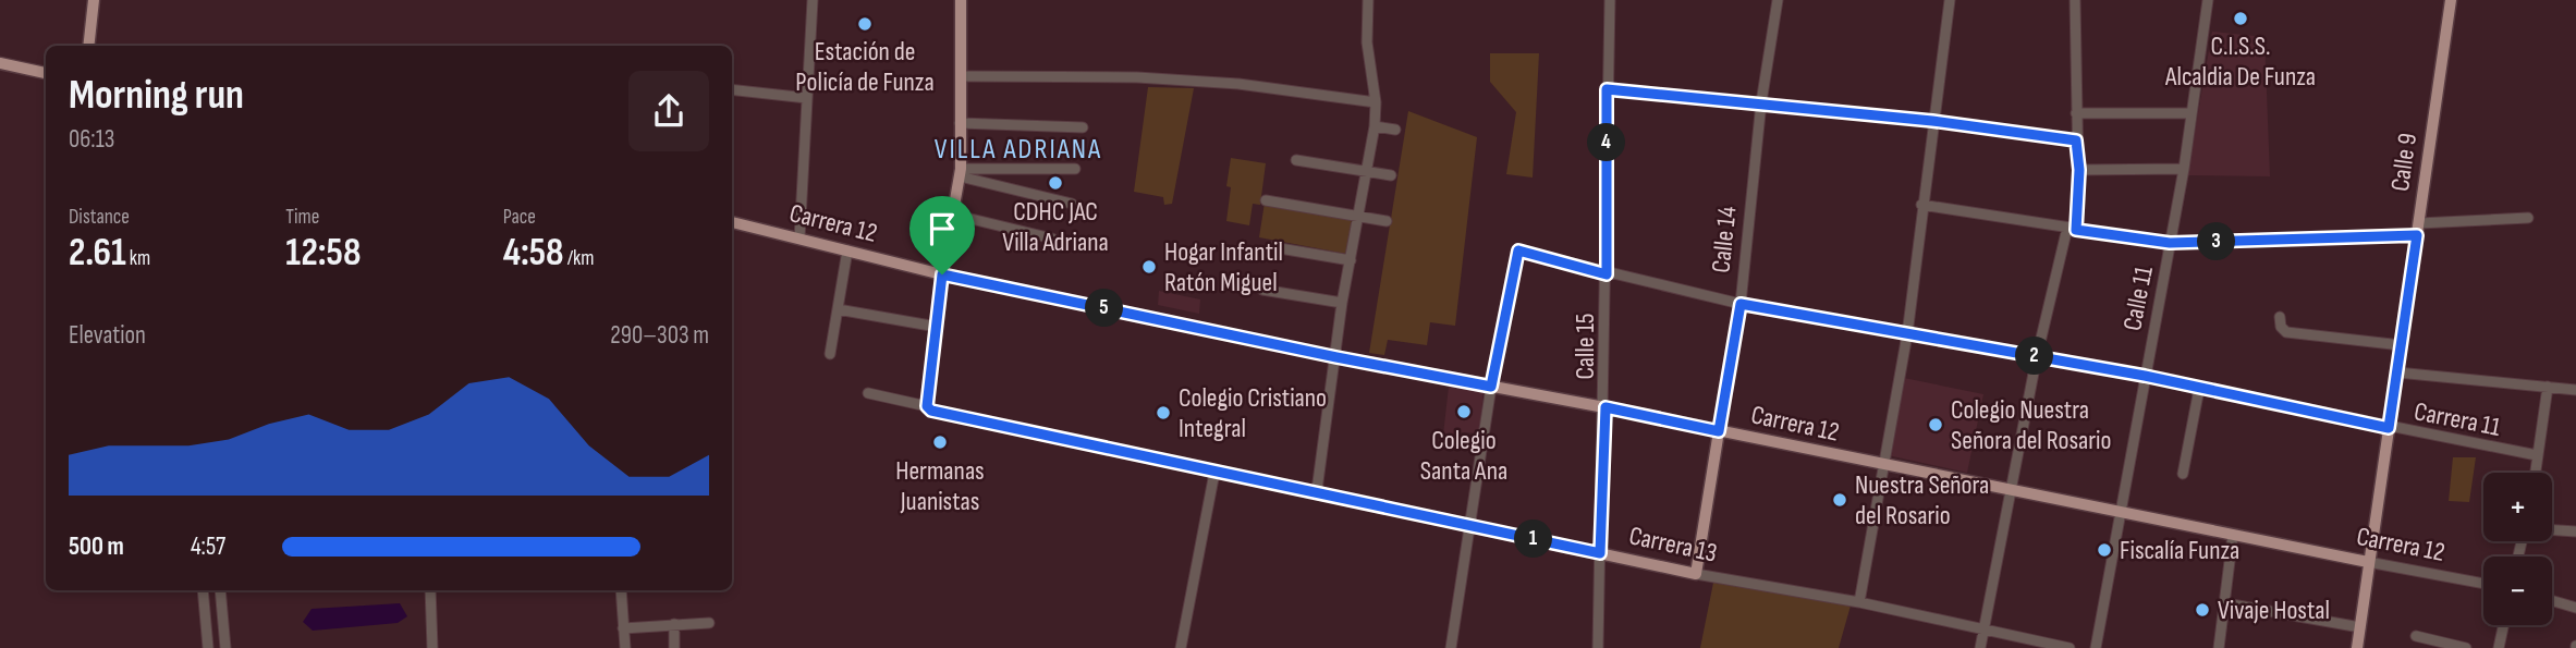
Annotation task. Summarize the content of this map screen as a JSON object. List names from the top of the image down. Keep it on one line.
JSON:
{"streets":{"main road":["Calle 9","Carrera 12","Calle 14","Carrera 13"],"street":["Calle 11","Calle 15","Carrera 11"]},"crossings":[["Calle 9","Carrera 12"],["Calle 9","Carrera 11"],["Carrera 12","Calle 14"],["Carrera 12","Calle 11"],["Carrera 12","Calle 15"],["Carrera 12","Carrera 11"],["Calle 14","Carrera 11"],["Calle 14","Carrera 13"],["Calle 11","Carrera 11"],["Calle 15","Carrera 11"],["Calle 15","Carrera 13"]],"districts":["VILLA ADRIANA"],"places":["C.I.S.S. Alcaldia De Funza","Estación de Policía de Funza","CDHC JAC Villa Adriana","Hogar Infantil Ratón Miguel","Colegio Santa Ana","Colegio Cristiano Integral","Colegio Nuestra Señora del Rosario","Hermanas Juanistas","Nuestra Señora del Rosario","Fiscalía Funza","Vivaje Hostal"],"page":{"heading":["Morning run","06:13"],"pins":["4","3","5","2","1"],"stats":[["Distance","2.61 km"],["Time","12:58"],["Pace","4:58 /km"]],"chart":["Elevation","290–303 m"],"map_buttons":["+","−"],"list":[{"name":"500 m","note":"4:57"}]}}
